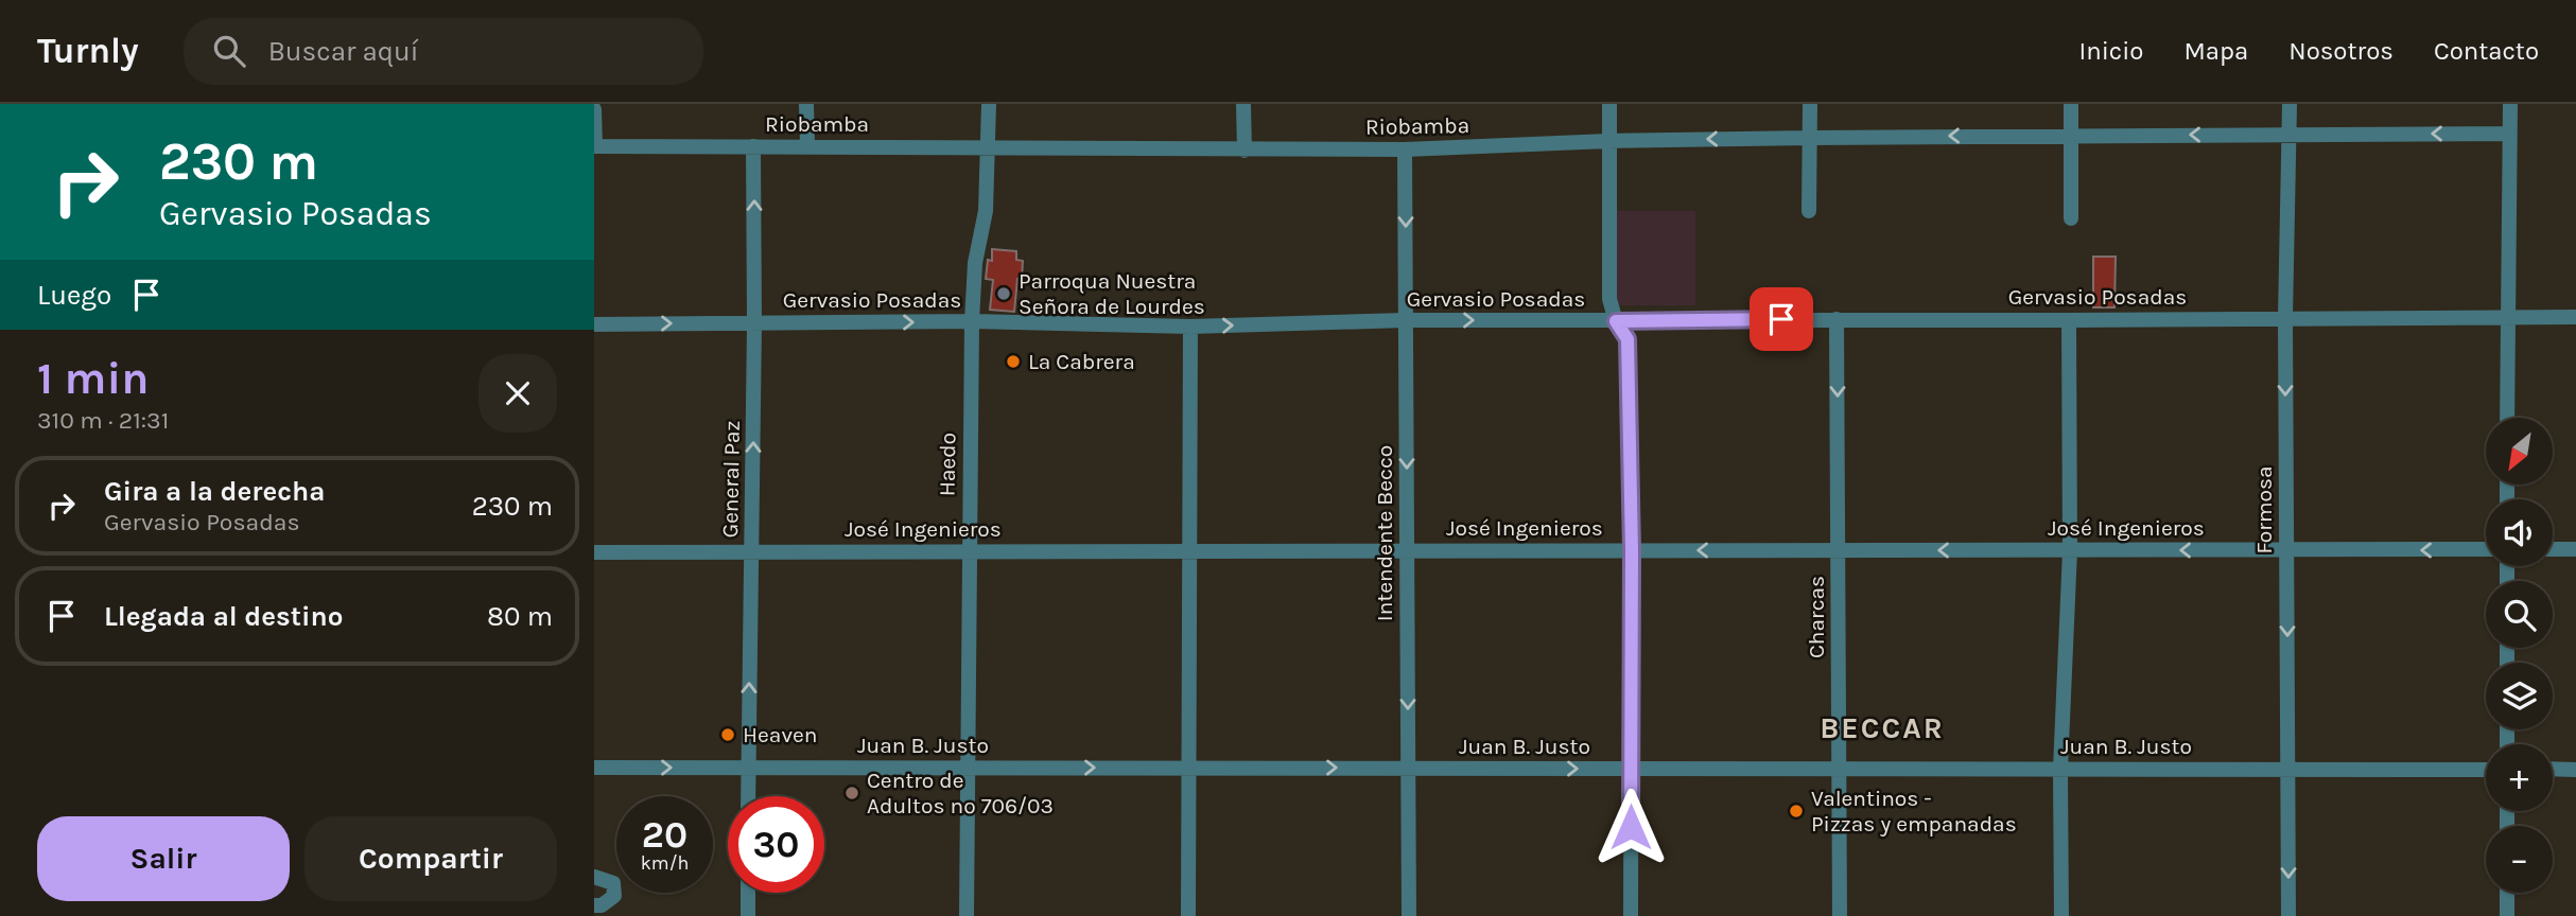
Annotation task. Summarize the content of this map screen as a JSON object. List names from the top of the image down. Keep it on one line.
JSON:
{"streets":{"street":["Riobamba","Gervasio Posadas","Haedo","General Paz","Formosa","José Ingenieros","Intendente Becco","Charcas","Juan B. Justo"]},"crossings":[["Riobamba","Haedo"],["Riobamba","General Paz"],["Riobamba","Formosa"],["Riobamba","Intendente Becco"],["Gervasio Posadas","Haedo"],["Gervasio Posadas","General Paz"],["Gervasio Posadas","Formosa"],["Gervasio Posadas","Intendente Becco"],["Gervasio Posadas","Charcas"],["Haedo","José Ingenieros"],["Haedo","Juan B. Justo"],["General Paz","José Ingenieros"],["General Paz","Juan B. Justo"],["Formosa","José Ingenieros"],["Formosa","Juan B. Justo"],["José Ingenieros","Intendente Becco"],["José Ingenieros","Charcas"],["Intendente Becco","Juan B. Justo"],["Charcas","Juan B. Justo"]],"one_way":["Riobamba","Gervasio Posadas","General Paz","Formosa","José Ingenieros","Intendente Becco","Charcas","Juan B. Justo"],"districts":["BECCAR"],"places":["Parroqua Nuestra Señora de Lourdes","La Cabrera","Heaven","Centro de Adultos nº 706/03","Valentinos - Pizzas y empanadas"],"north":"bottom left","page":{"header":"Turnly","search":"Buscar aquí","nav":["Inicio","Mapa","Nosotros","Contacto"],"turn":["230 m","Gervasio Posadas"],"then":"Luego","heading":["1 min","310 m · 21:31"],"map_buttons":["+","−"],"list":[{"name":"Gira a la derecha","note":"Gervasio Posadas","value":"230 m"},{"name":"Llegada al destino","value":"80 m"}],"speed":"20 km/h","limit":"30","buttons":["Salir","Compartir"]}}
